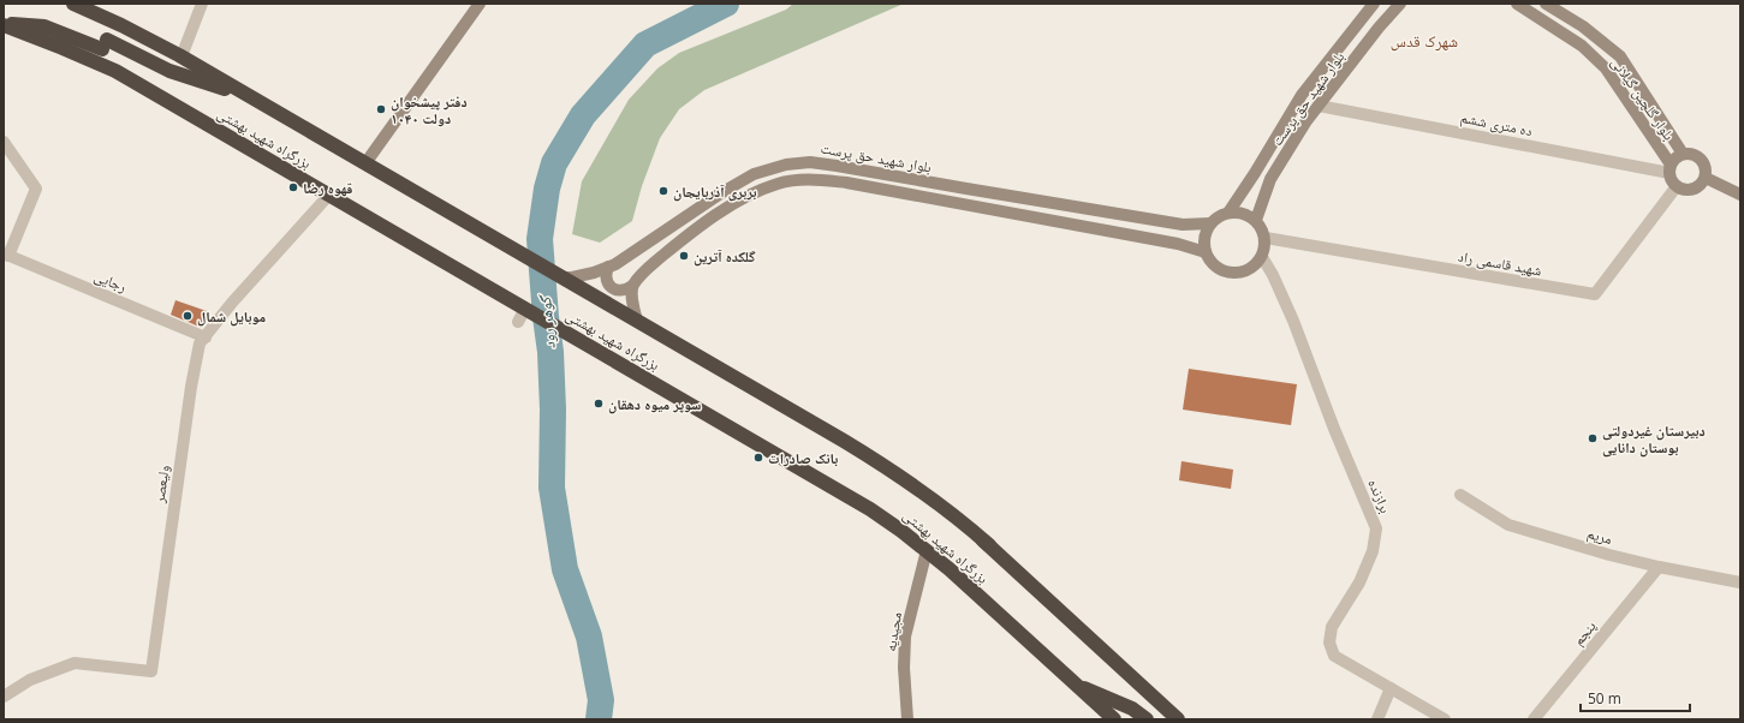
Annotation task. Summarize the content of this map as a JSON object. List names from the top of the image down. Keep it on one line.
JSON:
{"streets":{"highway":["بزرگراه شهید بهشتی"],"street":["بلوار شهید حق پرست","بلوار گلچین گیلانی","ده متری ششم","شهید قاسمی راد","رجایی","ولیعصر","برازنده","مریم","مجیدیه","پنجم"]},"crossings":[["بلوار شهید حق پرست","ده متری ششم"],["بلوار شهید حق پرست","بزرگراه شهید بهشتی"],["بلوار شهید حق پرست","شهید قاسمی راد"],["بلوار شهید حق پرست","برازنده"],["بلوار گلچین گیلانی","ده متری ششم"],["بلوار گلچین گیلانی","شهید قاسمی راد"],["ده متری ششم","شهید قاسمی راد"],["بزرگراه شهید بهشتی","ولیعصر"],["بزرگراه شهید بهشتی","مجیدیه"],["شهید قاسمی راد","برازنده"],["رجایی","ولیعصر"],["مریم","پنجم"]],"districts":["شهرک قدس"],"water":["گوهر رود"],"places":["دفتر پیشخوان دولت ۱۰۴۰","قهوه رضا","بربری آذربایجان","گلکده آترین","موبایل شمال","سوپر میوه دهقان","دبیرستان غیردولتی بوستان دانایی","بانک صادرات"],"scale_bar":"50 m"}
